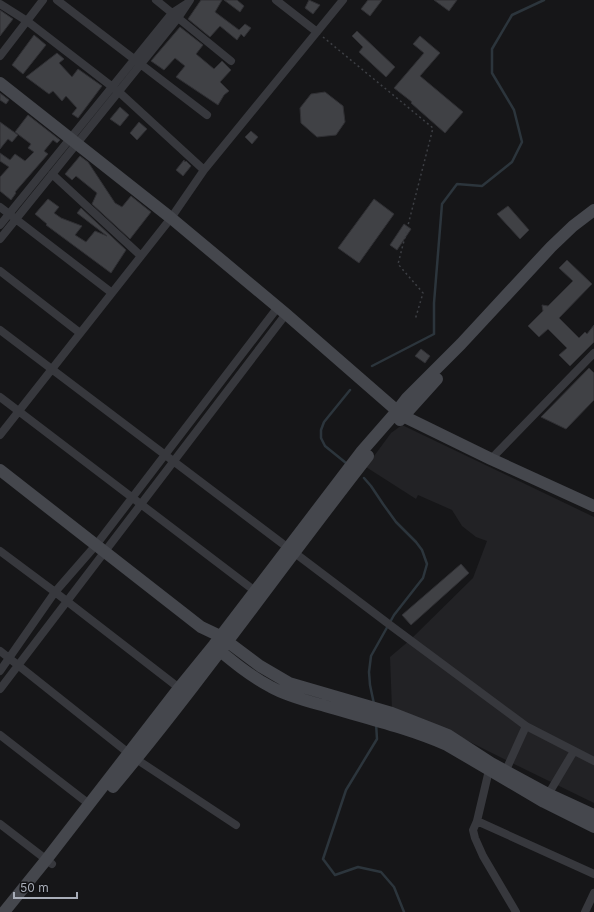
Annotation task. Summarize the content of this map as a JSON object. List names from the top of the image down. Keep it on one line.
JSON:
{"scale_bar":"50 m"}
